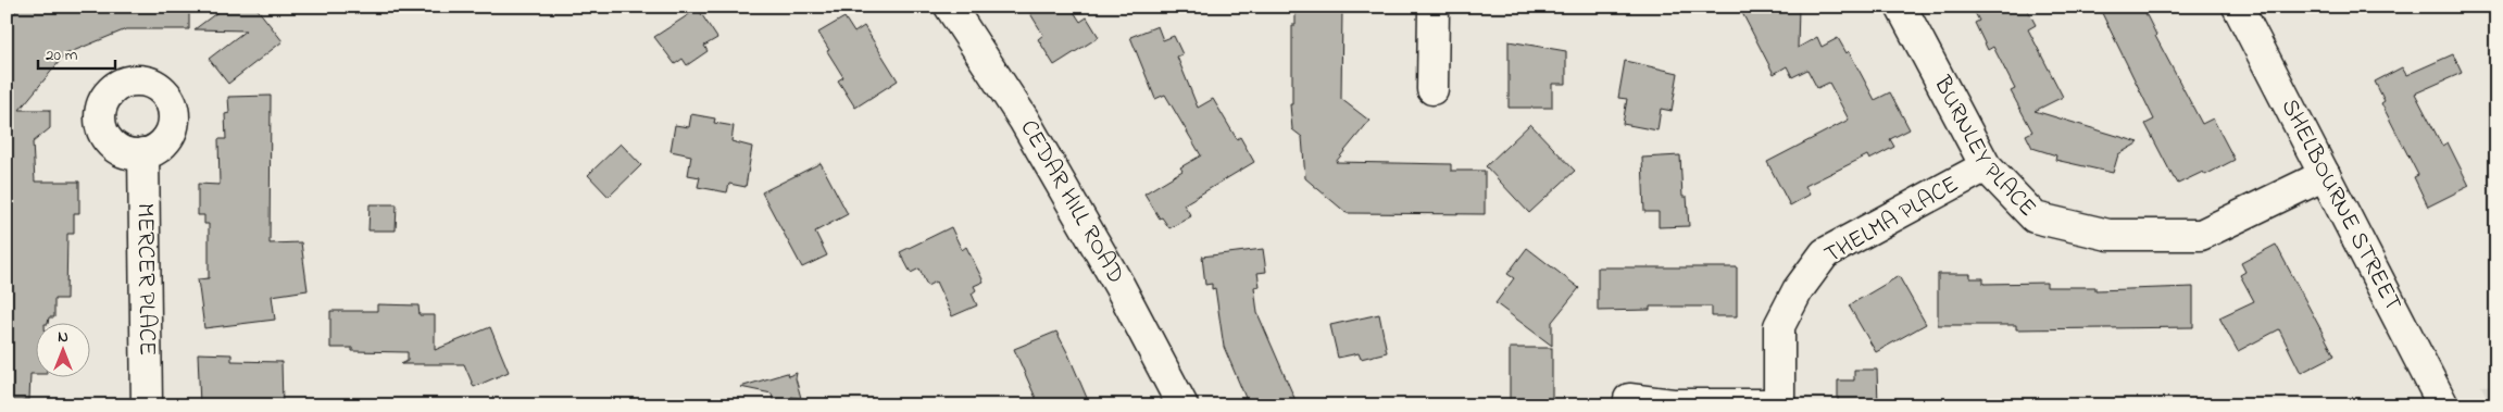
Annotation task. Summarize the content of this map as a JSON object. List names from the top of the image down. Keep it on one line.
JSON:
{"streets":{"street":["BURNLEY PLACE","CEDAR HILL ROAD","SHELBOURNE STREET","THELMA PLACE","MERCER PLACE"]},"crossings":[["BURNLEY PLACE","SHELBOURNE STREET"],["BURNLEY PLACE","THELMA PLACE"]],"scale_bar":"20 m","north":"top"}
